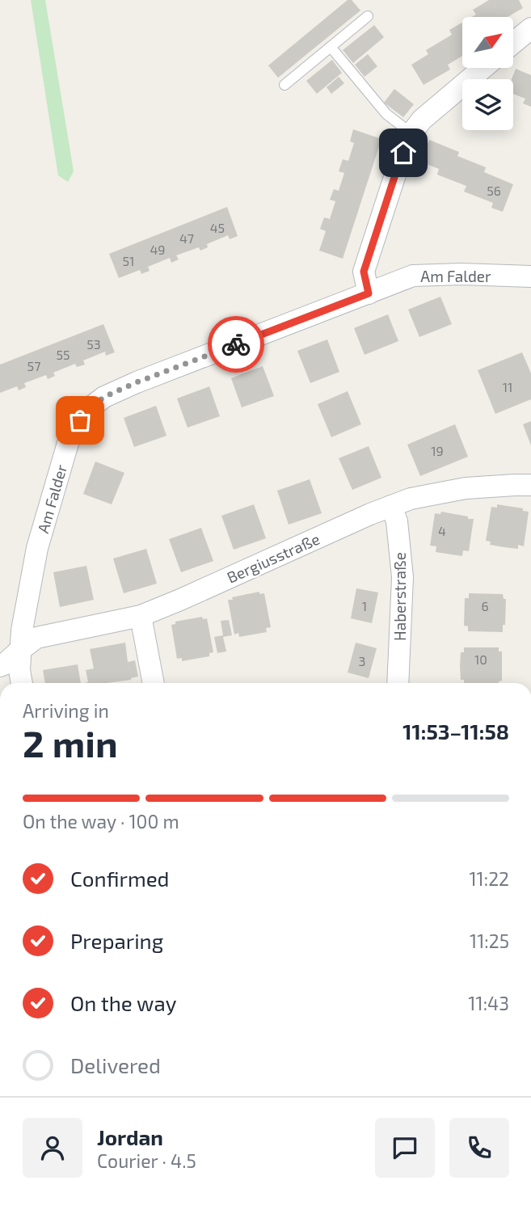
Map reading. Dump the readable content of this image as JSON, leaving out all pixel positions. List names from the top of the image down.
{
  "streets": {
    "street": ["Am Falder", "Bergiusstraße", "Haberstraße"]
  },
  "crossings": [
    ["Am Falder", "Bergiusstraße"],
    ["Bergiusstraße", "Haberstraße"]
  ],
  "house_numbers": [
    "56",
    "45",
    "47",
    "49",
    "51",
    "53",
    "55",
    "57",
    "11",
    "19",
    "4",
    "1",
    "6",
    "10",
    "3"
  ],
  "north": "top right",
  "page": {
    "heading": ["2 min", "Arriving in", "11:53–11:58"],
    "panel": ["Jordan", "Courier · 4.5"],
    "bar": "On the way · 100 m",
    "list": [
      ["Confirmed", "11:22"],
      ["Preparing", "11:25"],
      ["On the way", "11:43"],
      "Delivered"
    ]
  }
}
